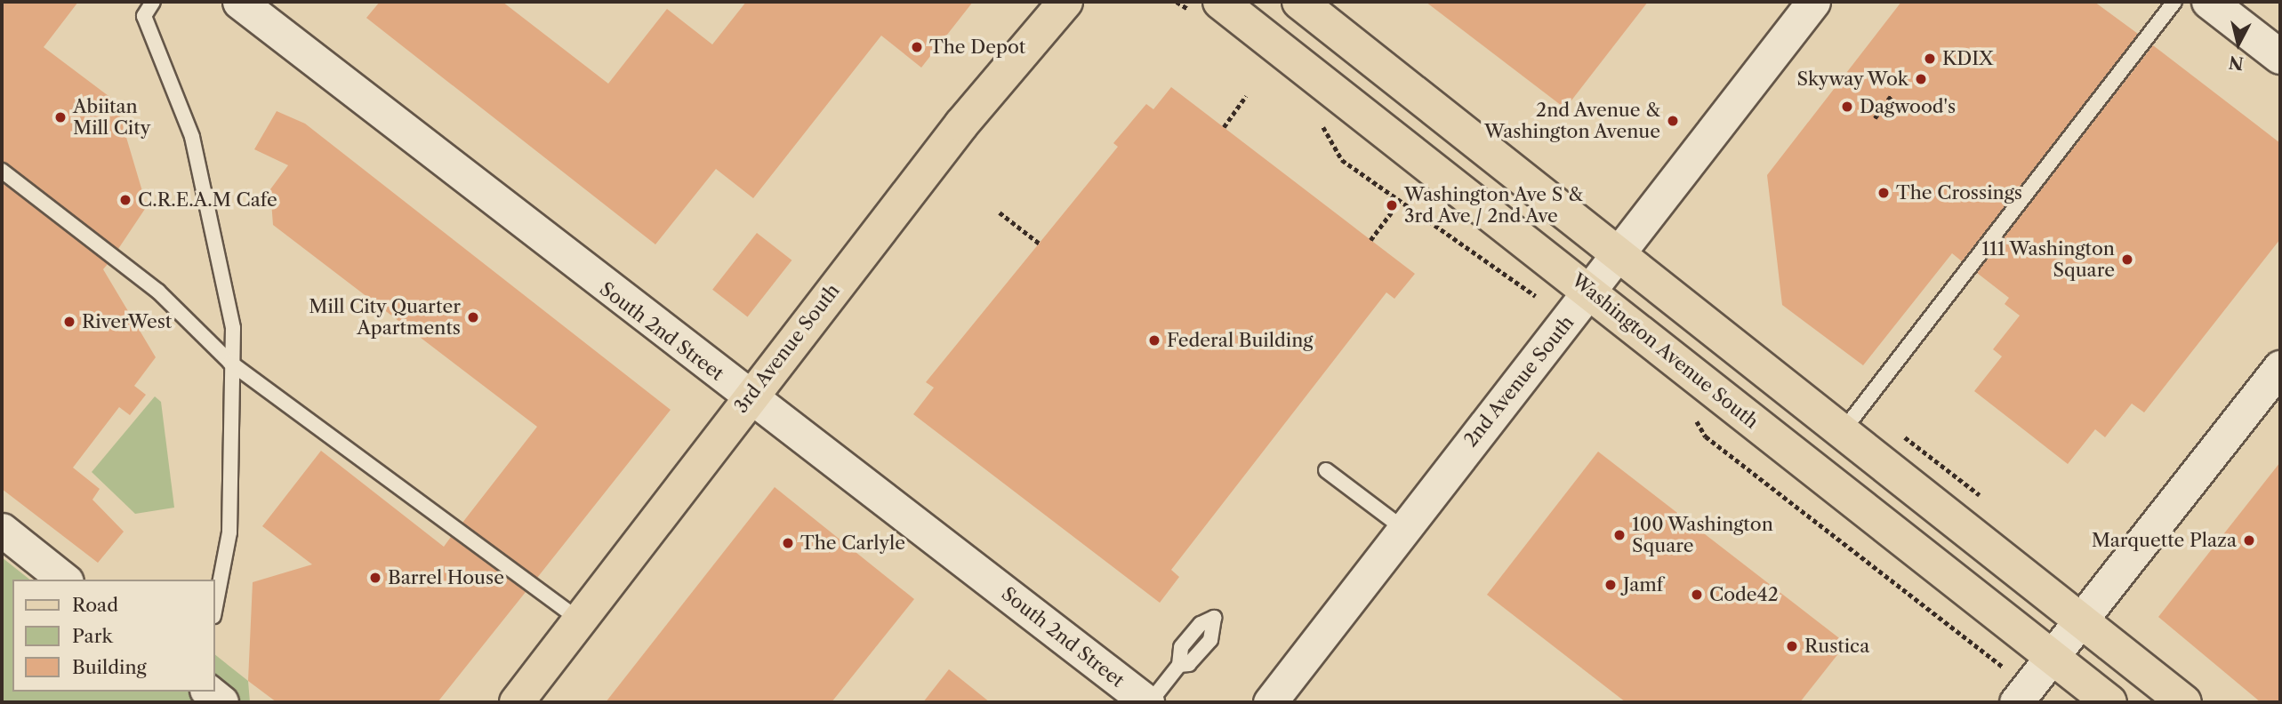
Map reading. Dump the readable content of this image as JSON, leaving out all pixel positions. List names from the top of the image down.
{
  "streets": {
    "main road": ["3rd Avenue South", "Washington Avenue South"],
    "street": ["South 2nd Street", "2nd Avenue South"]
  },
  "crossings": [
    ["South 2nd Street", "3rd Avenue South"],
    ["Washington Avenue South", "2nd Avenue South"]
  ],
  "places": [
    "The Depot",
    "KDIX",
    "Skyway Wok",
    "Dagwood's",
    "Abiitan Mill City",
    "2nd Avenue & Washington Avenue",
    "The Crossings",
    "C.R.E.A.M Cafe",
    "Washington Ave S & 3rd Ave / 2nd Ave",
    "111 Washington Square",
    "Mill City Quarter Apartments",
    "RiverWest",
    "Federal Building",
    "100 Washington Square",
    "Marquette Plaza",
    "The Carlyle",
    "Barrel House",
    "Jamf",
    "Code42",
    "Rustica"
  ],
  "legend": ["Road", "Park", "Building"],
  "north": "bottom"
}
